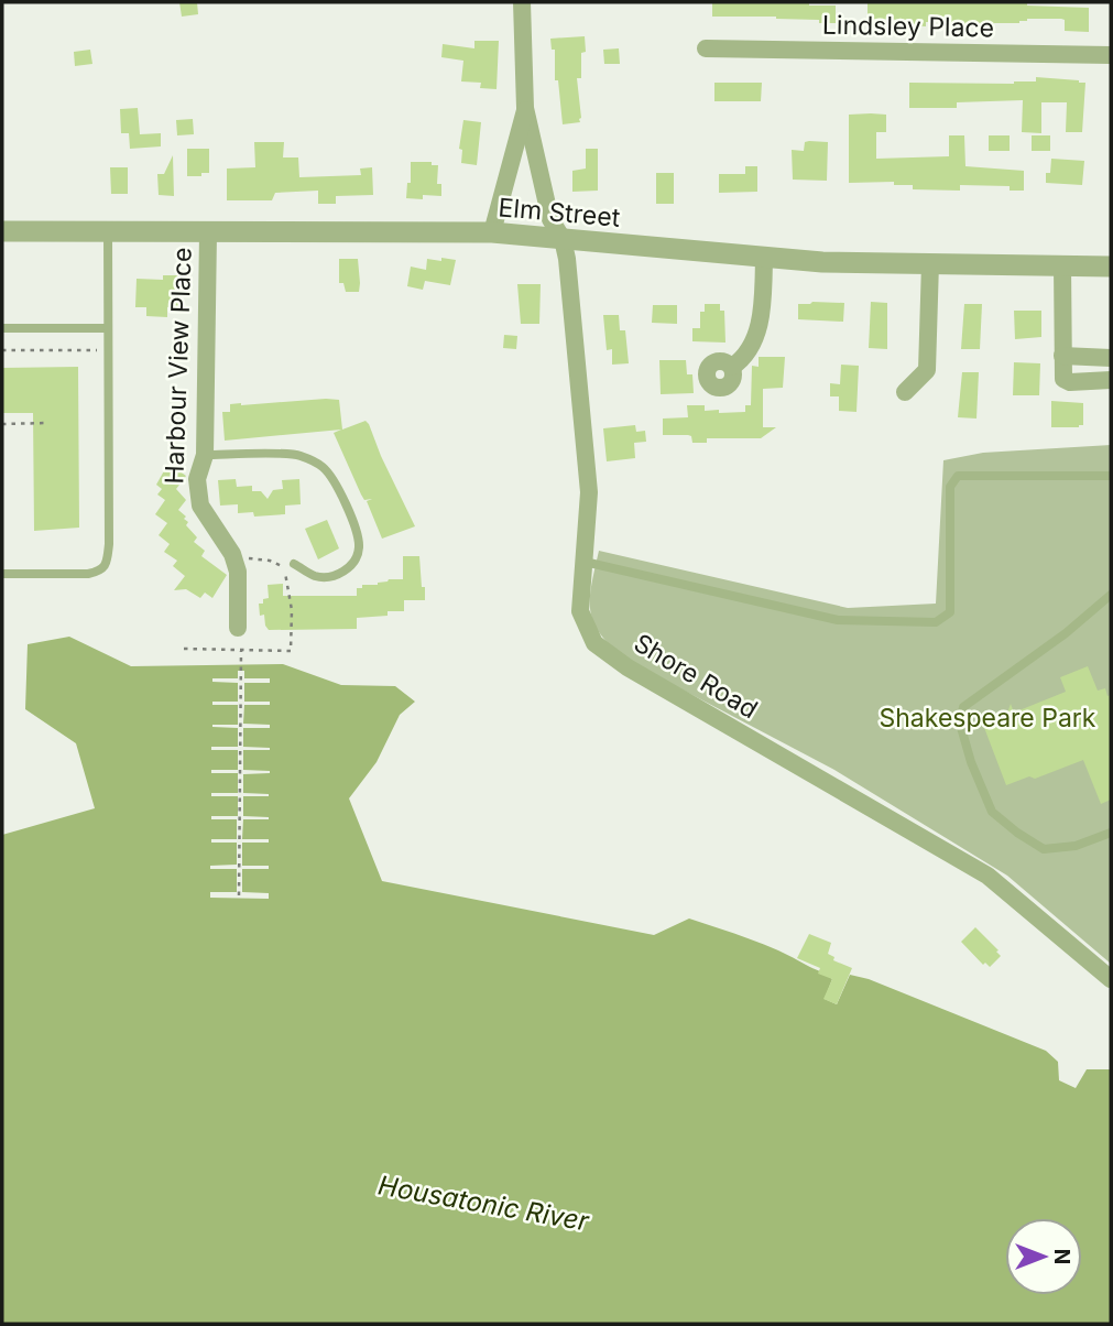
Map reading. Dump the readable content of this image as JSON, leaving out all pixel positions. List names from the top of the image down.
{
  "streets": {
    "street": [
      "Lindsley Place",
      "Elm Street",
      "Harbour View Place",
      "Shore Road"
    ]
  },
  "crossings": [
    ["Elm Street", "Harbour View Place"],
    ["Elm Street", "Shore Road"]
  ],
  "water": ["Housatonic River"],
  "parks": ["Shakespeare Park"],
  "north": "right"
}
